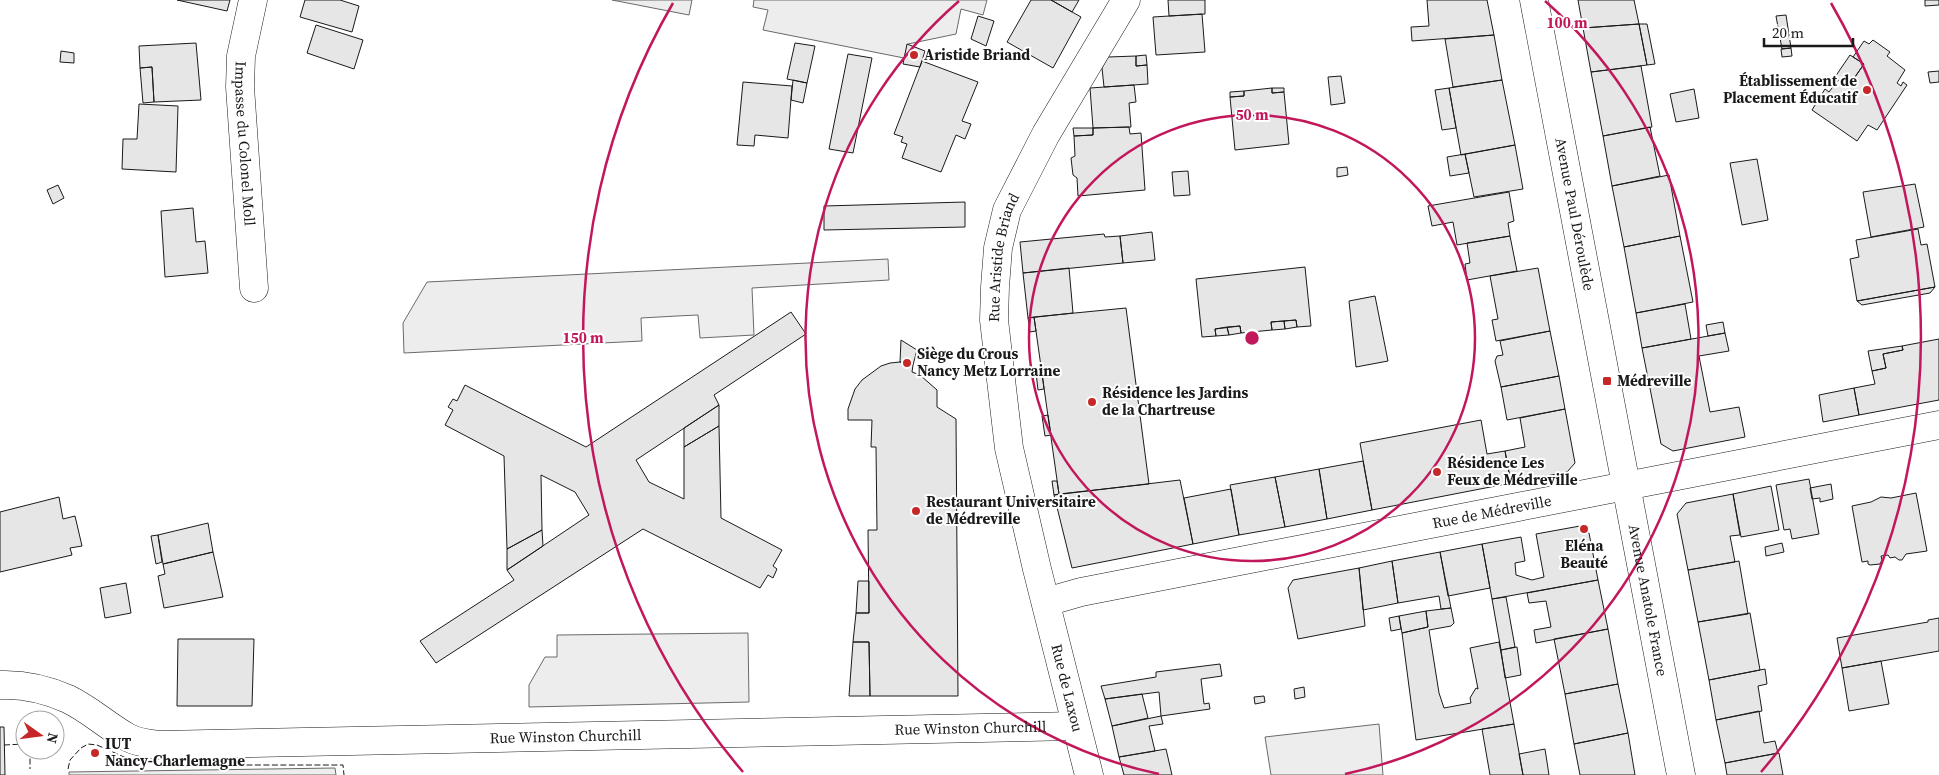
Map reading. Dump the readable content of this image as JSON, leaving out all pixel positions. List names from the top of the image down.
{
  "streets": {
    "street": [
      "Impasse du Colonel Moll",
      "Avenue Paul Déroulède",
      "Rue Aristide Briand",
      "Rue de Médreville",
      "Avenue Anatole France",
      "Rue de Laxou",
      "Rue Winston Churchill"
    ]
  },
  "crossings": [
    ["Avenue Paul Déroulède", "Avenue Anatole France"],
    ["Rue Aristide Briand", "Rue de Médreville"],
    ["Rue Aristide Briand", "Rue de Laxou"],
    ["Rue de Médreville", "Avenue Anatole France"],
    ["Rue de Médreville", "Rue de Laxou"],
    ["Rue de Laxou", "Rue Winston Churchill"]
  ],
  "places": {
    "other": [
      "Aristide Briand",
      "Établissement de Placement Éducatif",
      "Siège du Crous Nancy Metz Lorraine",
      "Résidence les Jardins de la Chartreuse",
      "Résidence Les Feux de Médreville",
      "Restaurant Universitaire de Médreville",
      "Eléna Beauté",
      "IUT Nancy-Charlemagne"
    ],
    "transit": ["Médreville"]
  },
  "scale_bar": "20 m",
  "north": "right",
  "rings": ["100 m", "50 m", "150 m"]
}
